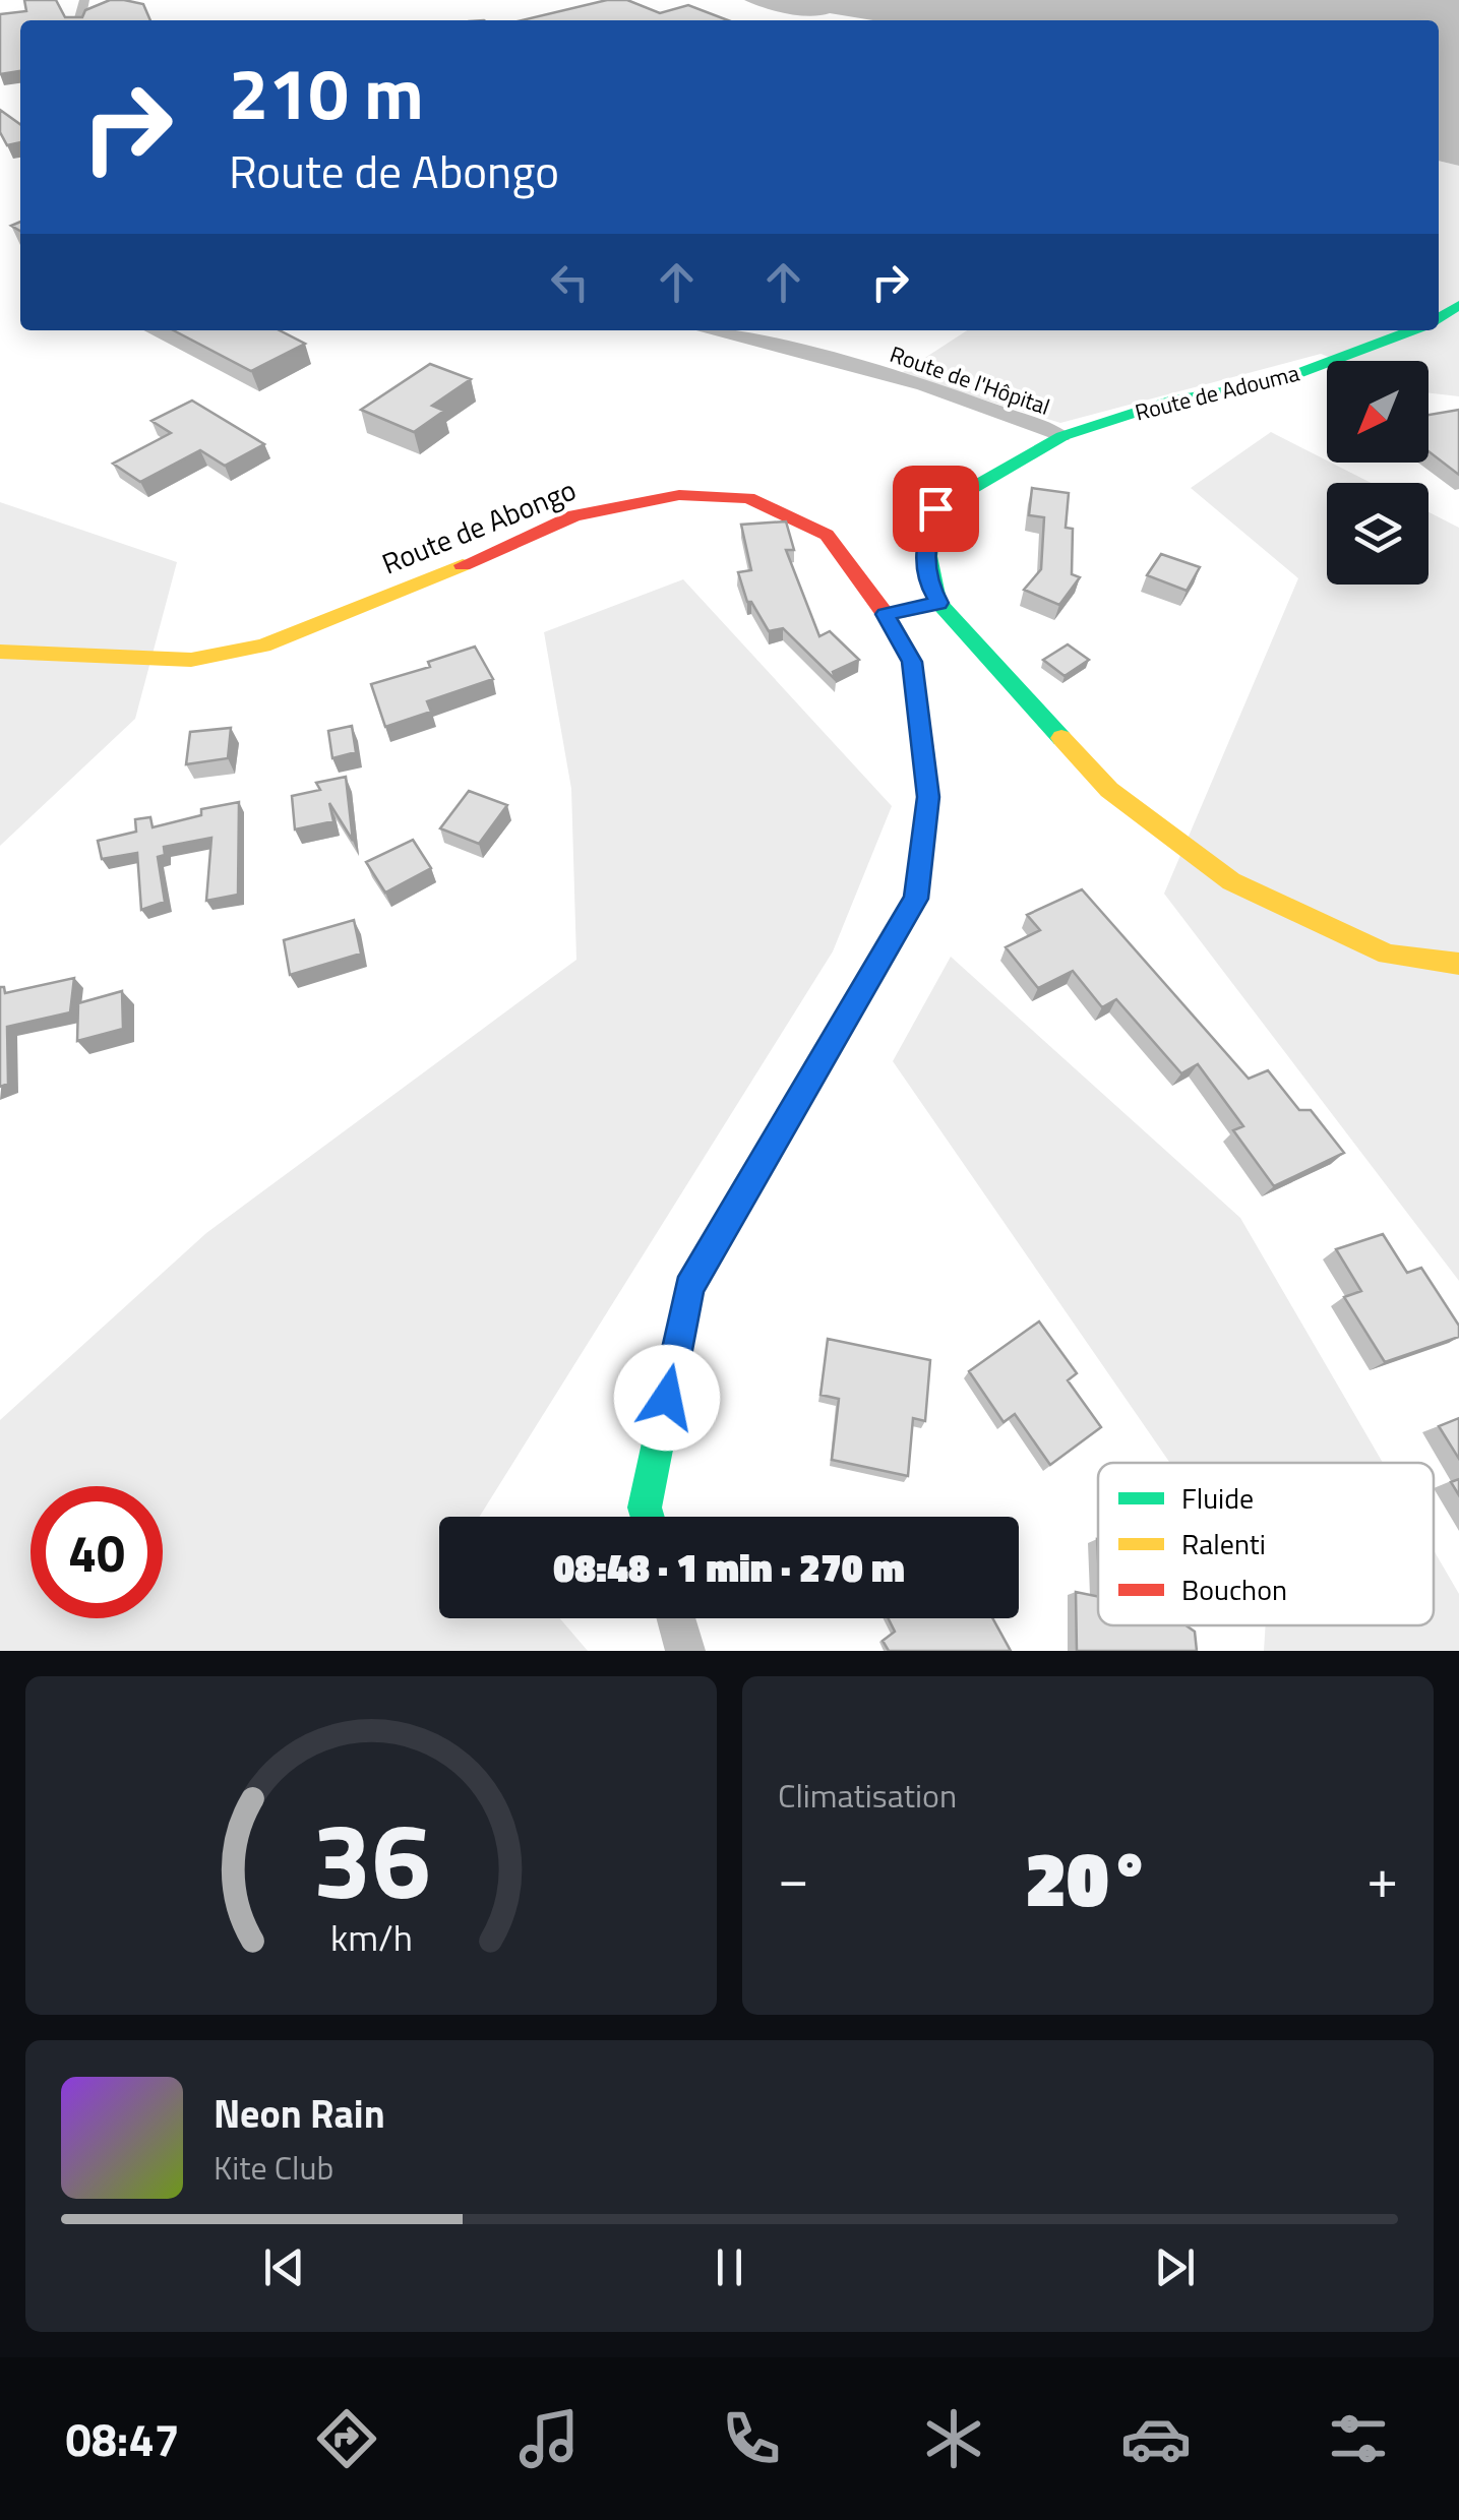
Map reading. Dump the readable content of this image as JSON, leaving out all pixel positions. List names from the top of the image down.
{
  "streets": {
    "street": ["Route de l'Hôpital", "Route de Adouma", "Route de Abongo"]
  },
  "crossings": [
    ["Route de l'Hôpital", "Route de Adouma"]
  ],
  "legend": ["Fluide", "Ralenti", "Bouchon"],
  "north": "bottom left",
  "page": {
    "turn": ["210 m", "Route de Abongo"],
    "limit": "40",
    "trip": "08:48 · 1 min · 270 m",
    "tile": "Climatisation",
    "heat": ["−", "20°", "+"],
    "song": ["Neon Rain", "Kite Club"],
    "tabs": "08:47",
    "gauge": ["36", "km/h"]
  }
}
